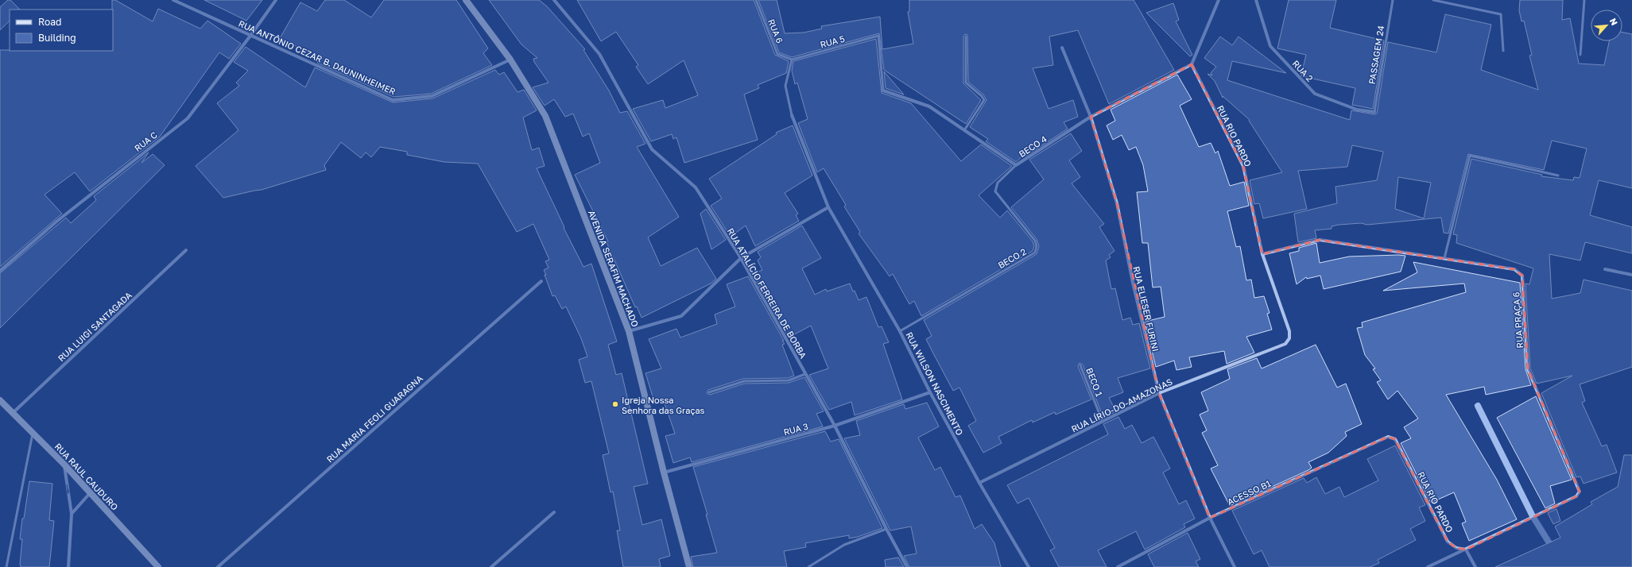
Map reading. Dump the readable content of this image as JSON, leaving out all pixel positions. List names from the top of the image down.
{
  "streets": {
    "street": [
      "RUA ANTÔNIO CEZAR B. DAUNINHEIMER",
      "RUA 2",
      "RUA RIO PARDO",
      "RUA C",
      "BECO 4",
      "AVENIDA SERAFIM MACHADO",
      "RUA ATALÍCIO FERREIRA DE BORBA",
      "RUA ELIESER FURINI",
      "RUA PRAÇA 6",
      "RUA LUIGI SANTAGADA",
      "RUA WILSON NASCIMENTO",
      "RUA LÍRIO-DO-AMAZONAS",
      "RUA MARIA FEOLI GUARAGNA",
      "RUA 3",
      "RUA RAUL CAUDURO",
      "ACESSO B1"
    ],
    "lane": [
      "RUA 6",
      "RUA 5",
      "PASSAGEM 24",
      "BECO 2",
      "BECO 1"
    ]
  },
  "crossings": [
    ["RUA 6", "RUA 5"],
    ["RUA 5", "BECO 4"],
    ["PASSAGEM 24", "RUA 2"],
    ["RUA ANTÔNIO CEZAR B. DAUNINHEIMER", "RUA C"],
    ["RUA ANTÔNIO CEZAR B. DAUNINHEIMER", "AVENIDA SERAFIM MACHADO"],
    ["RUA RIO PARDO", "BECO 4"],
    ["RUA RIO PARDO", "RUA PRAÇA 6"],
    ["RUA RIO PARDO", "RUA LÍRIO-DO-AMAZONAS"],
    ["RUA RIO PARDO", "ACESSO B1"],
    ["BECO 4", "BECO 2"],
    ["BECO 4", "RUA ELIESER FURINI"],
    ["BECO 2", "RUA WILSON NASCIMENTO"],
    ["AVENIDA SERAFIM MACHADO", "RUA 3"],
    ["RUA ATALÍCIO FERREIRA DE BORBA", "RUA 3"],
    ["RUA ELIESER FURINI", "RUA LÍRIO-DO-AMAZONAS"],
    ["RUA ELIESER FURINI", "ACESSO B1"],
    ["RUA LUIGI SANTAGADA", "RUA RAUL CAUDURO"],
    ["BECO 1", "RUA LÍRIO-DO-AMAZONAS"],
    ["RUA WILSON NASCIMENTO", "RUA LÍRIO-DO-AMAZONAS"],
    ["RUA WILSON NASCIMENTO", "RUA 3"]
  ],
  "places": ["Igreja Nossa Senhora das Graças"],
  "legend": ["Road", "Building"],
  "north": "top right"
}
